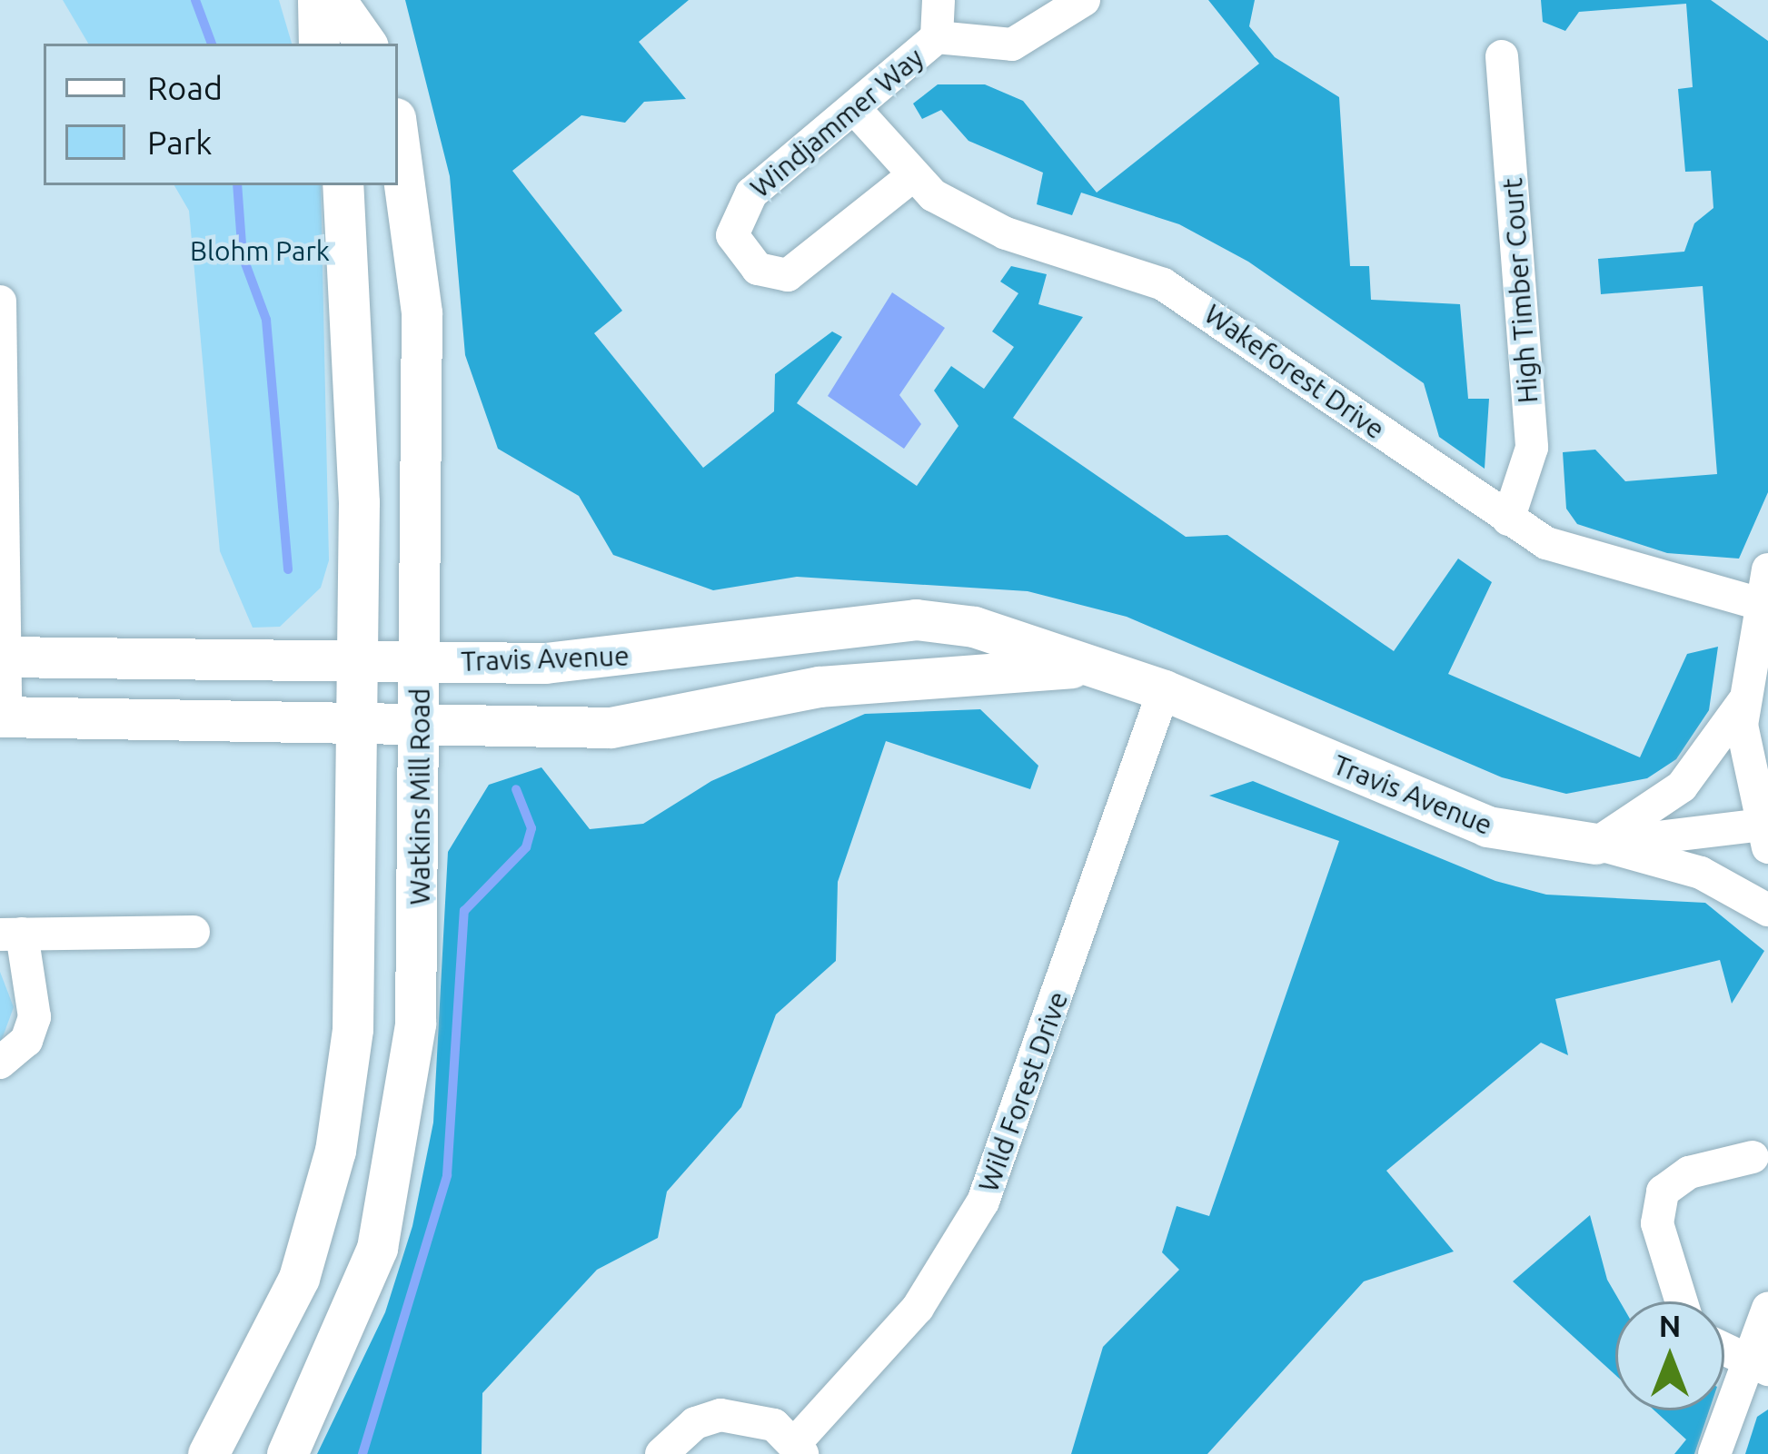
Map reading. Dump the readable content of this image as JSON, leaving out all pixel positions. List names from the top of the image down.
{
  "streets": {
    "street": [
      "Windjammer Way",
      "High Timber Court",
      "Wakeforest Drive",
      "Travis Avenue",
      "Watkins Mill Road",
      "Wild Forest Drive"
    ]
  },
  "crossings": [
    ["Windjammer Way", "Wakeforest Drive"],
    ["High Timber Court", "Wakeforest Drive"],
    ["Travis Avenue", "Watkins Mill Road"],
    ["Travis Avenue", "Wild Forest Drive"]
  ],
  "parks": ["Blohm Park"],
  "legend": ["Road", "Park"],
  "north": "top"
}
